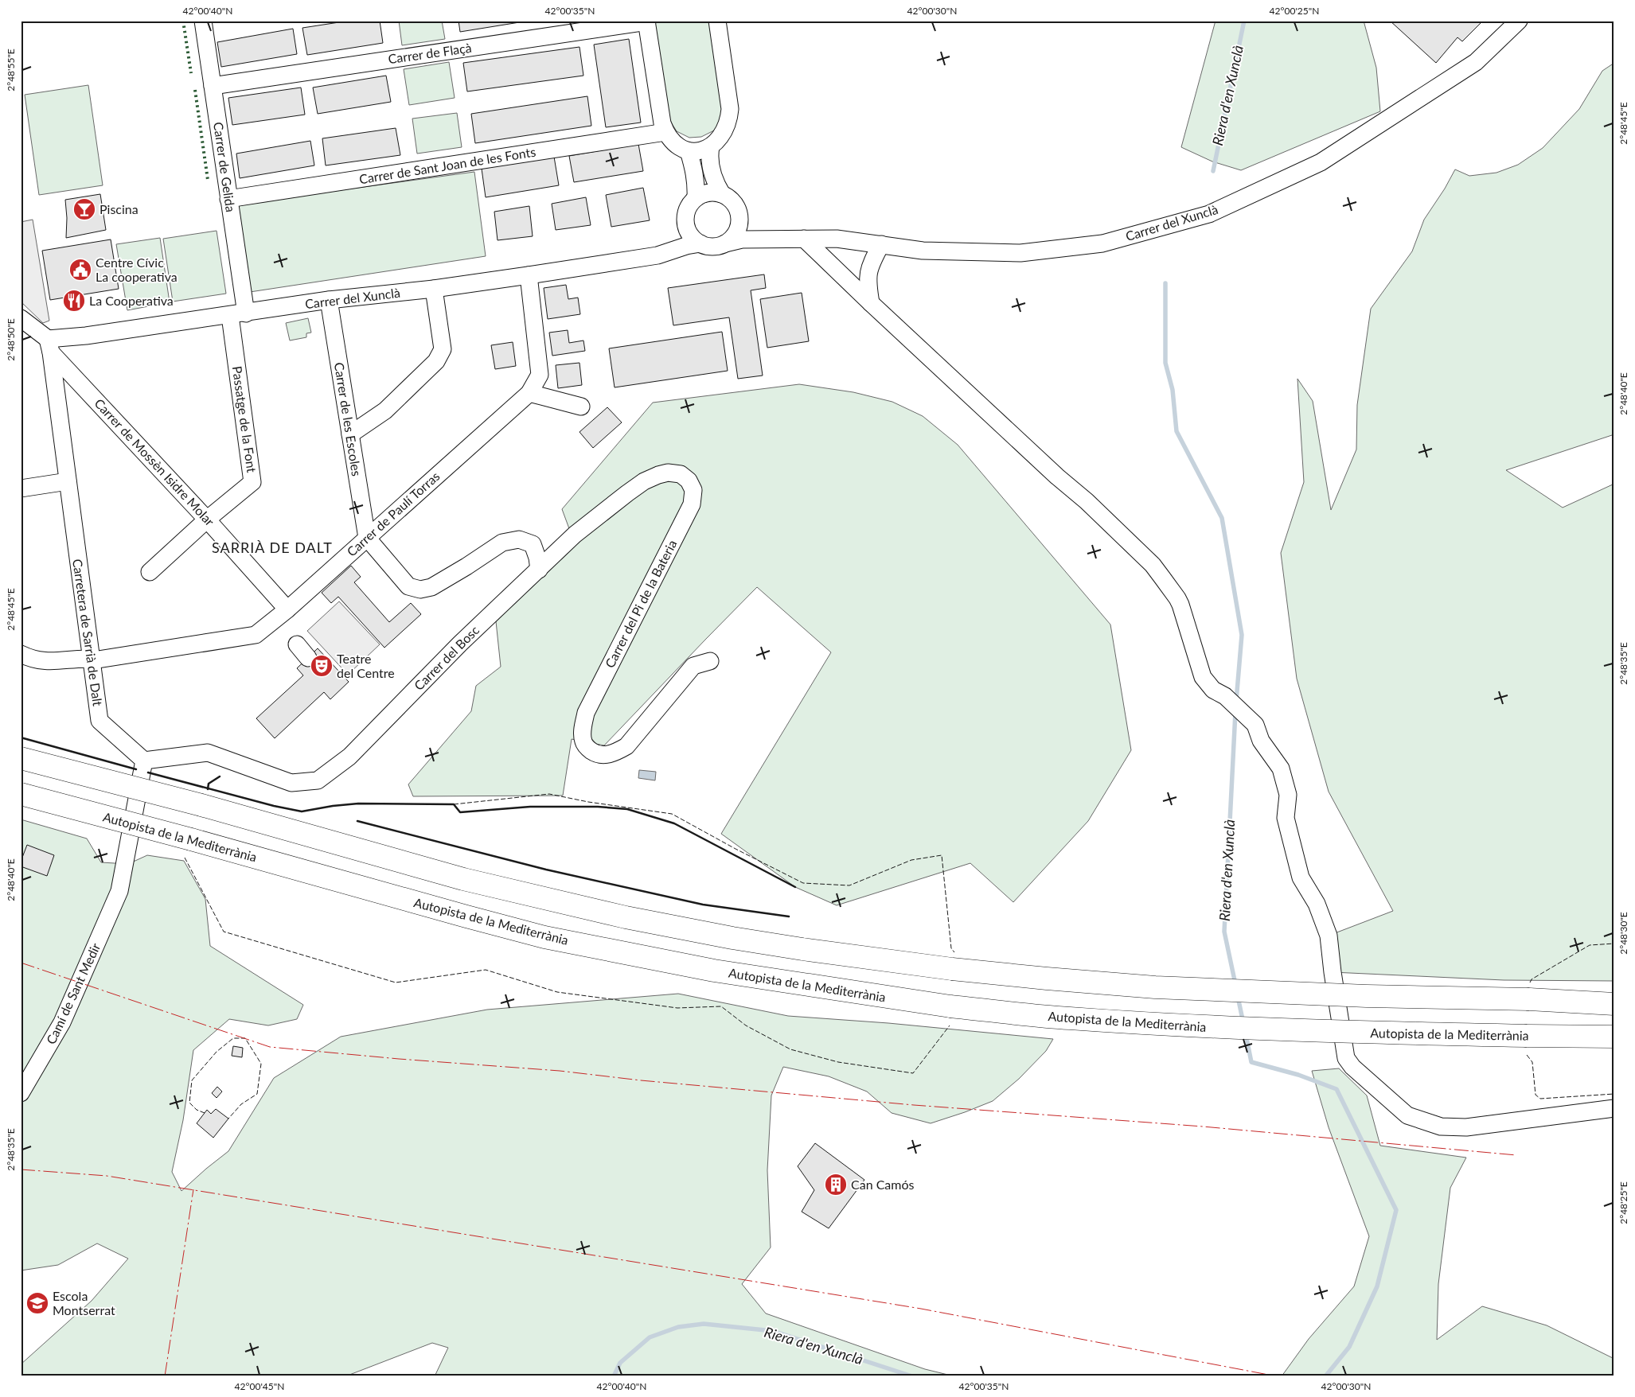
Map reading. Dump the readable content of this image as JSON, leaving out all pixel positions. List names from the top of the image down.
{
  "streets": {
    "highway": ["Autopista de la Mediterrània"],
    "street": [
      "Carrer de Flaçà",
      "Carrer de Sant Joan de les Fonts",
      "Carrer de Gelida",
      "Carrer del Xunclà",
      "Passatge de la Font",
      "Carrer de les Escoles",
      "Carrer de Mossèn Isidre Molar",
      "Carrer de Paulí Torras",
      "Carrer del Pi de la Bateria",
      "Carretera de Sarrià de Dalt",
      "Carrer del Bosc",
      "Camí de Sant Medir"
    ]
  },
  "crossings": [
    ["Carrer de Flaçà", "Carrer de Gelida"],
    ["Carrer de Sant Joan de les Fonts", "Carrer de Gelida"],
    ["Carrer de Gelida", "Carrer del Xunclà"],
    ["Carrer de Gelida", "Passatge de la Font"],
    ["Carrer del Xunclà", "Passatge de la Font"],
    ["Carrer del Xunclà", "Carrer de les Escoles"],
    ["Carrer del Xunclà", "Carrer de Mossèn Isidre Molar"],
    ["Carrer del Xunclà", "Carrer de Paulí Torras"],
    ["Carrer del Xunclà", "Carretera de Sarrià de Dalt"],
    ["Passatge de la Font", "Carrer de Mossèn Isidre Molar"],
    ["Carrer de les Escoles", "Carrer de Paulí Torras"],
    ["Carrer de Mossèn Isidre Molar", "Carrer de Paulí Torras"],
    ["Carrer de Mossèn Isidre Molar", "Carretera de Sarrià de Dalt"],
    ["Carrer de Paulí Torras", "Carretera de Sarrià de Dalt"],
    ["Carrer del Pi de la Bateria", "Carrer del Bosc"],
    ["Carretera de Sarrià de Dalt", "Carrer del Bosc"],
    ["Carretera de Sarrià de Dalt", "Camí de Sant Medir"],
    ["Carrer del Bosc", "Camí de Sant Medir"]
  ],
  "districts": ["SARRIÀ DE DALT"],
  "water": ["Riera d'en Xunclà"],
  "places": {
    "bar": ["Piscina"],
    "public building": ["Centre Cívic La cooperativa"],
    "restaurant": ["La Cooperativa"],
    "theatre": ["Teatre del Centre"],
    "building": ["Can Camós"],
    "school or university": ["Escola Montserrat"]
  },
  "coordinates": [
    "42°00'40\"N",
    "42°00'35\"N",
    "42°00'30\"N",
    "42°00'25\"N",
    "2°48'55\"E",
    "2°48'45\"E",
    "2°48'50\"E",
    "2°48'40\"E",
    "2°48'35\"E",
    "2°48'30\"E",
    "2°48'25\"E",
    "42°00'45\"N"
  ]
}
